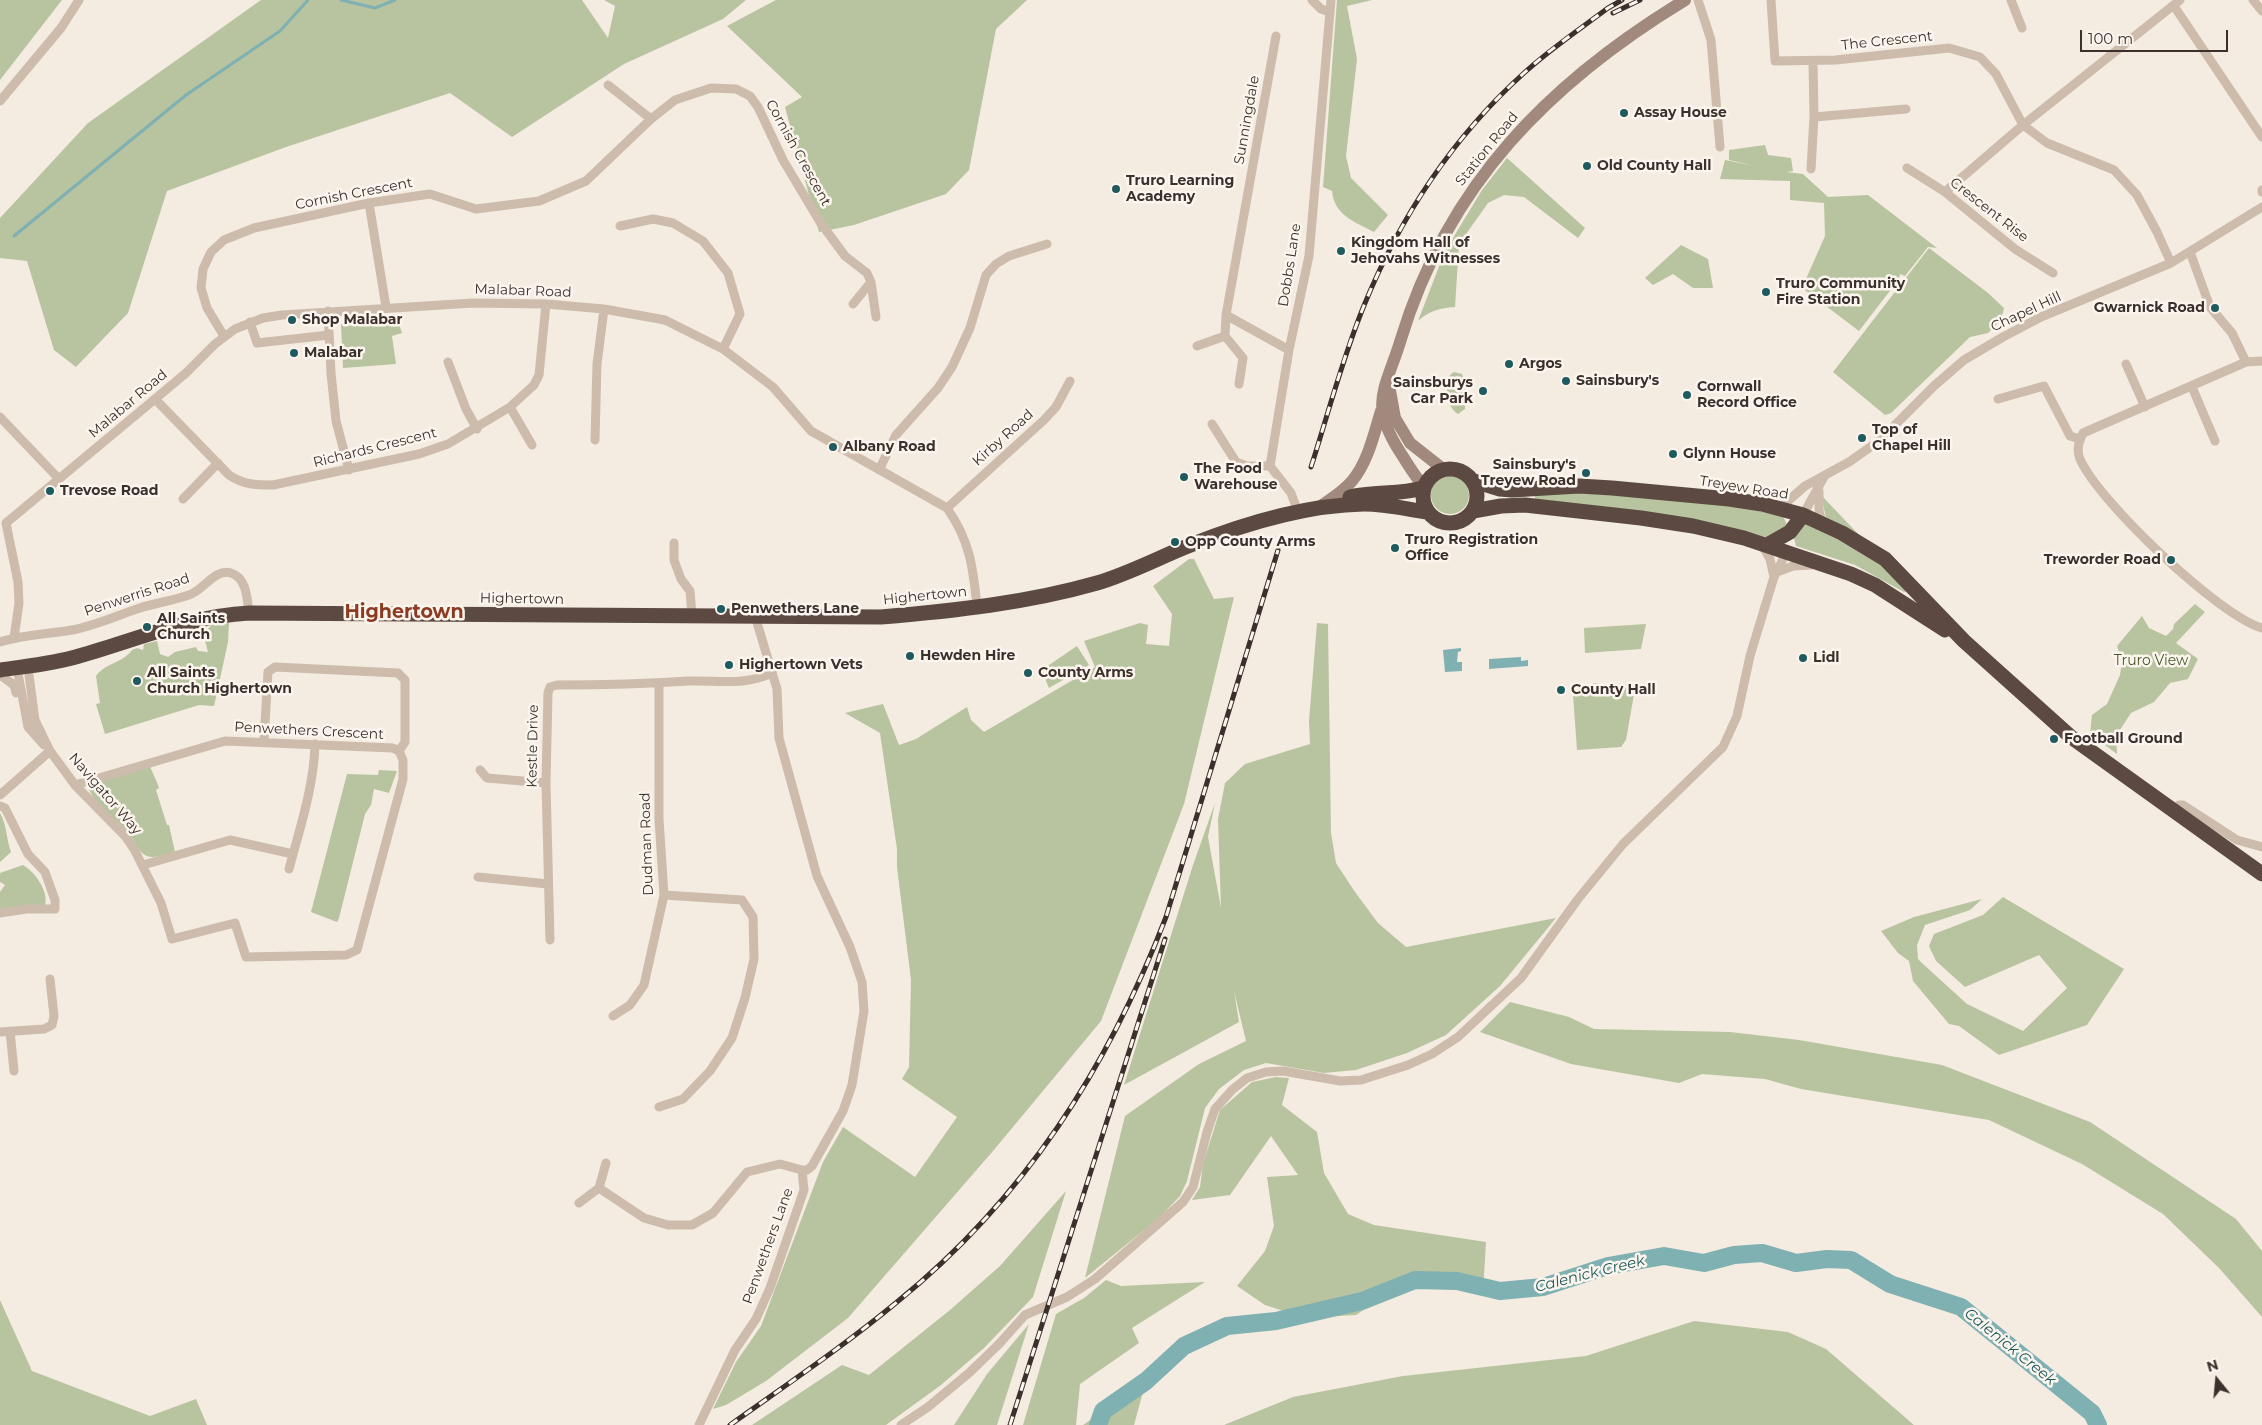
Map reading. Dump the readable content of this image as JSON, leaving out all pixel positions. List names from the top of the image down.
{
  "streets": {
    "highway": ["Treyew Road", "Highertown"],
    "street": [
      "The Crescent",
      "Sunningdale",
      "Station Road",
      "Cornish Crescent",
      "Crescent Rise",
      "Dobbs Lane",
      "Malabar Road",
      "Chapel Hill",
      "Kirby Road",
      "Richards Crescent",
      "Penwerris Road",
      "Penwethers Crescent",
      "Kestle Drive",
      "Navigator Way",
      "Dudman Road",
      "Penwethers Lane"
    ]
  },
  "crossings": [
    ["Station Road", "Treyew Road"],
    ["Station Road", "Highertown"],
    ["Cornish Crescent", "Malabar Road"],
    ["Malabar Road", "Kirby Road"],
    ["Malabar Road", "Richards Crescent"],
    ["Malabar Road", "Highertown"],
    ["Chapel Hill", "Treyew Road"],
    ["Treyew Road", "Highertown"],
    ["Penwerris Road", "Highertown"],
    ["Highertown", "Navigator Way"],
    ["Penwethers Crescent", "Navigator Way"],
    ["Kestle Drive", "Dudman Road"]
  ],
  "districts": ["Highertown"],
  "water": ["Calenick Creek"],
  "parks": ["Truro View"],
  "places": [
    "Assay House",
    "Old County Hall",
    "Truro Learning Academy",
    "Kingdom Hall of Jehovahs Witnesses",
    "Truro Community Fire Station",
    "Gwarnick Road",
    "Shop Malabar",
    "Malabar",
    "Argos",
    "Sainsbury's",
    "Sainsburys Car Park",
    "Cornwall Record Office",
    "Top of Chapel Hill",
    "Albany Road",
    "Glynn House",
    "Sainsbury's Treyew Road",
    "The Food Warehouse",
    "Trevose Road",
    "Opp County Arms",
    "Truro Registration Office",
    "Treworder Road",
    "Penwethers Lane",
    "All Saints Church",
    "Hewden Hire",
    "Lidl",
    "Highertown Vets",
    "County Arms",
    "All Saints Church Highertown",
    "County Hall",
    "Football Ground"
  ],
  "scale_bar": "100 m",
  "north": "top"
}
